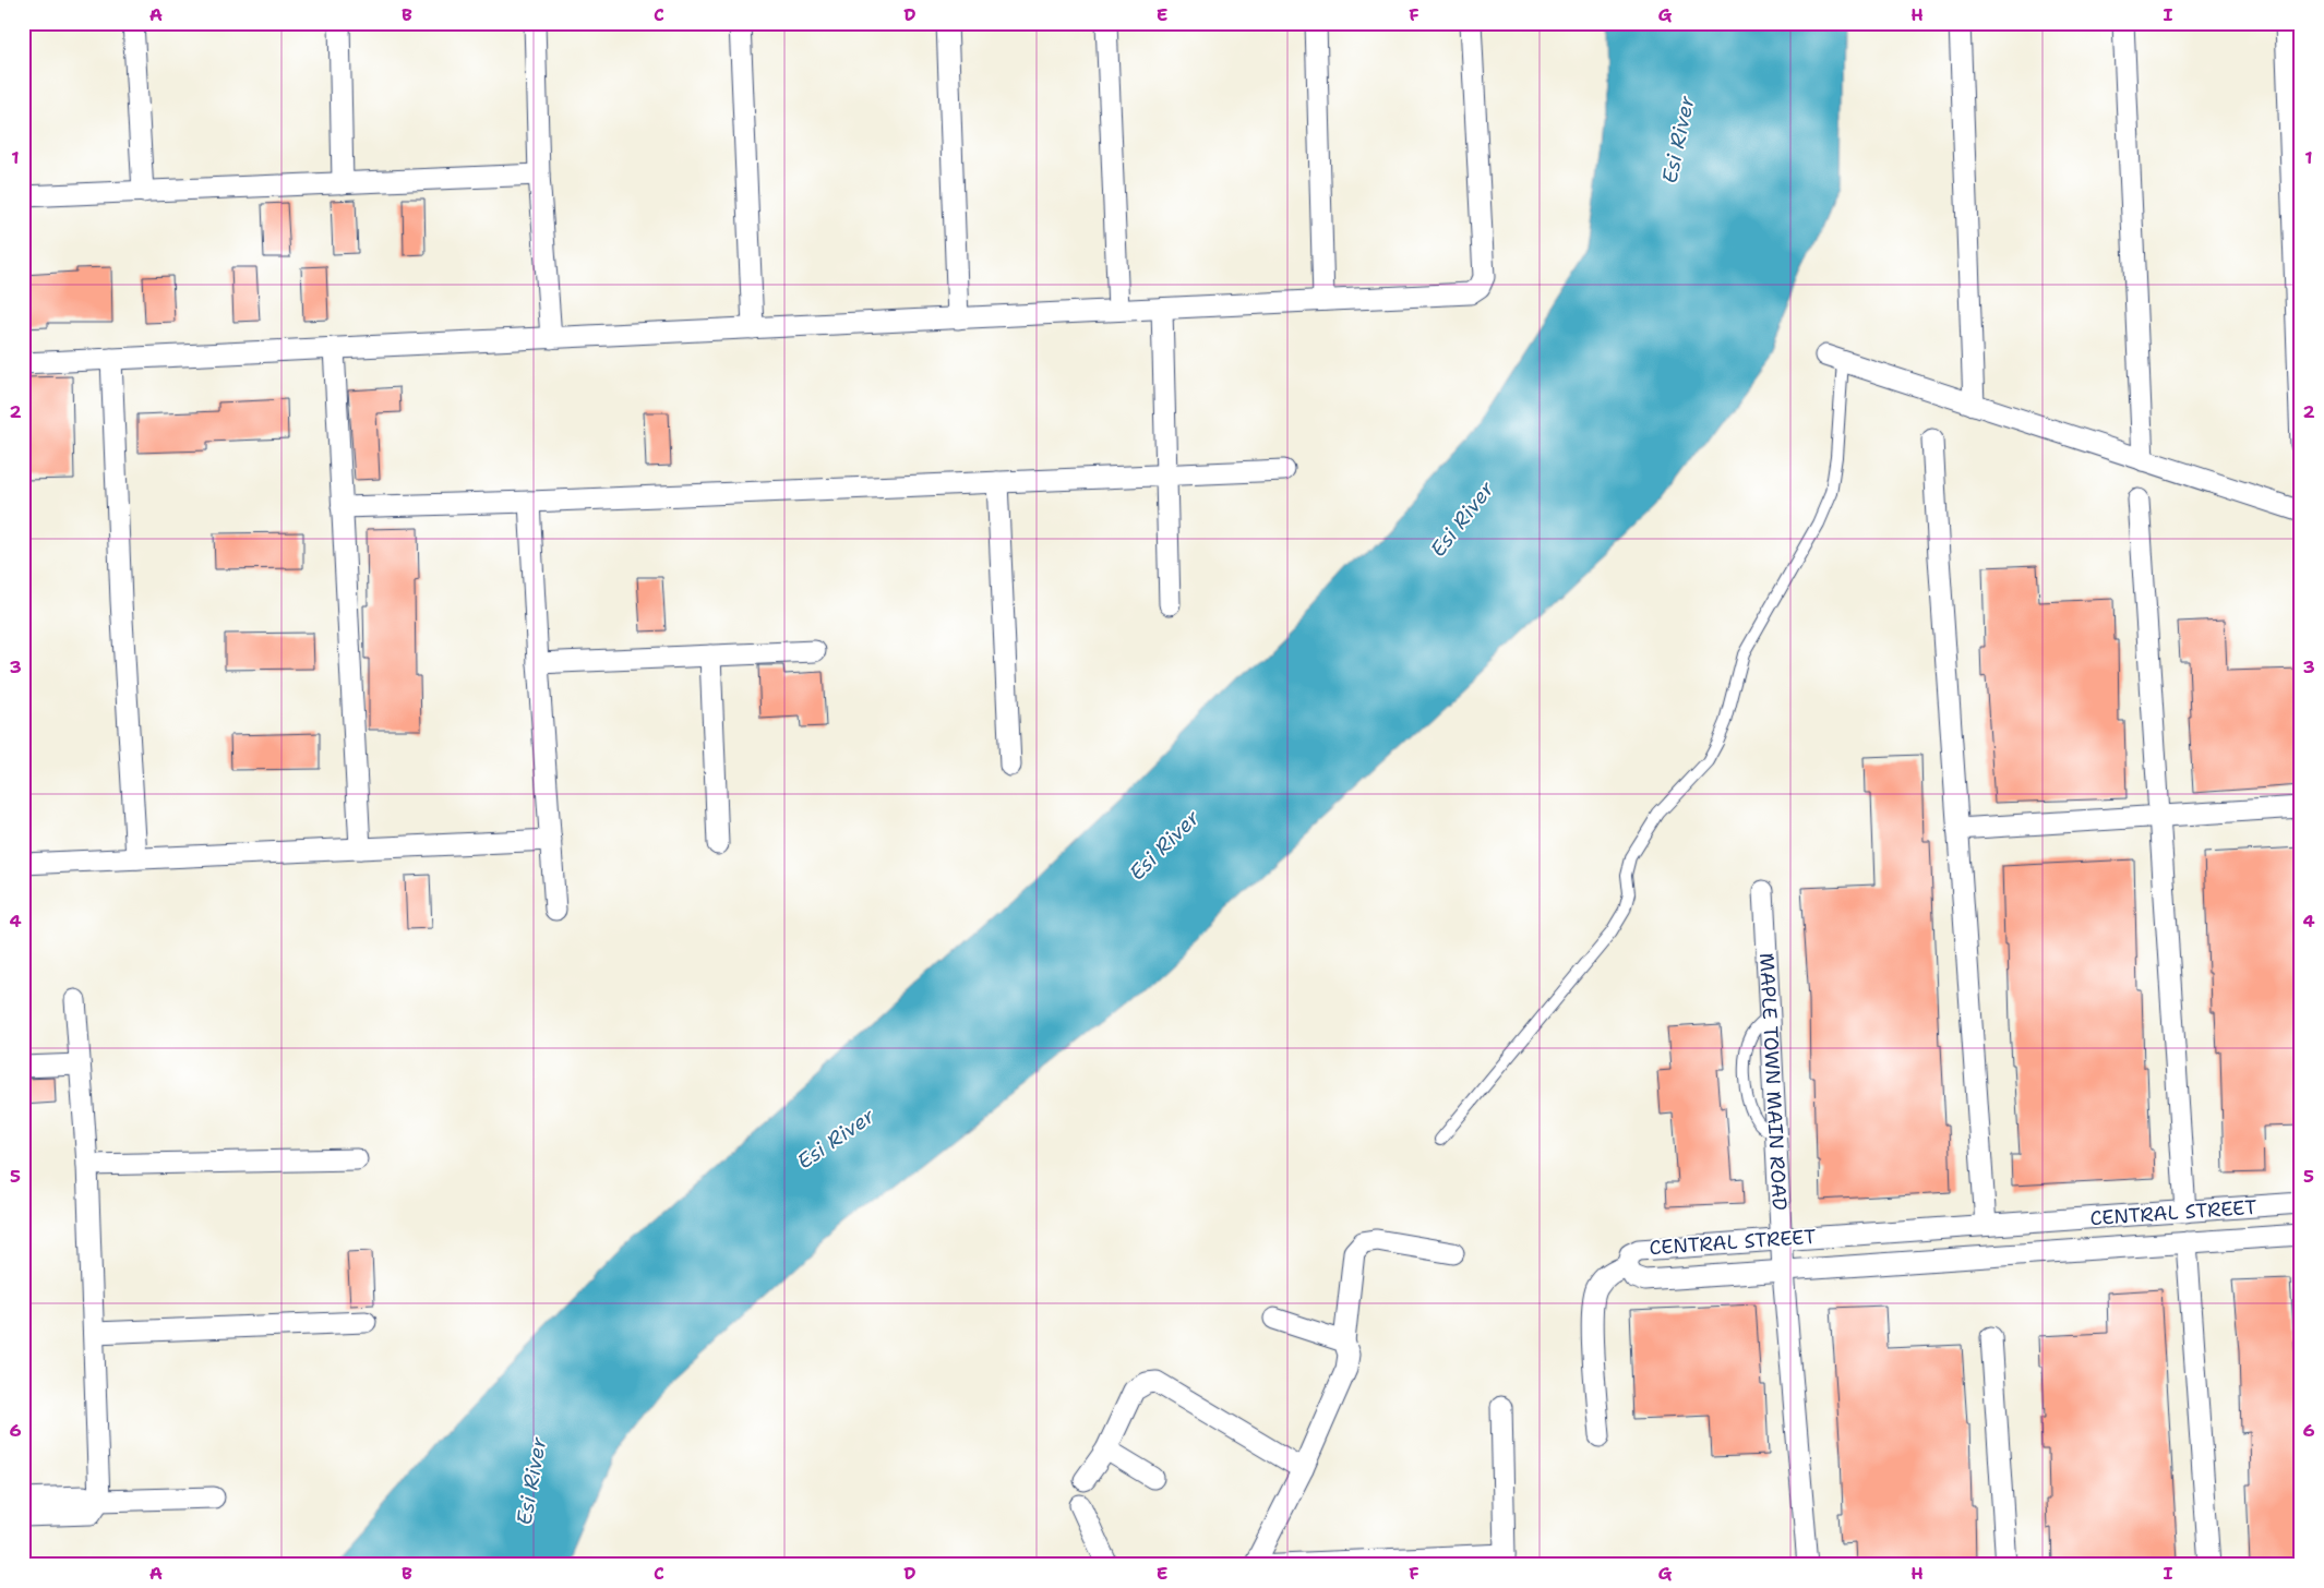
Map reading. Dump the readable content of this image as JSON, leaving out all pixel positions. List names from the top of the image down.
{
  "streets": {
    "street": ["MAPLE TOWN MAIN ROAD", "CENTRAL STREET"]
  },
  "crossings": [
    ["MAPLE TOWN MAIN ROAD", "CENTRAL STREET"]
  ],
  "water": ["Esi River"],
  "grid": {
    "columns": [
      "A",
      "B",
      "C",
      "D",
      "E",
      "F",
      "G",
      "H",
      "I"
    ],
    "rows": [
      "1",
      "2",
      "3",
      "4",
      "5",
      "6"
    ]
  }
}
